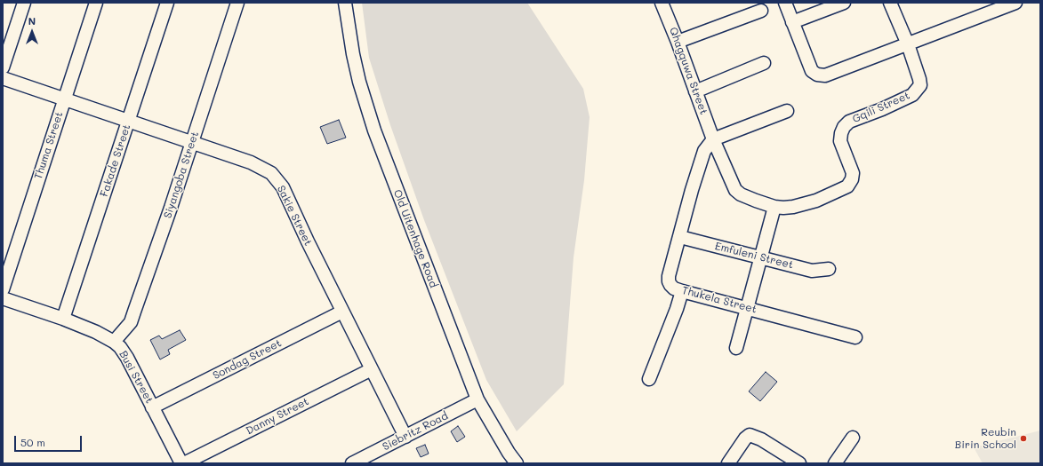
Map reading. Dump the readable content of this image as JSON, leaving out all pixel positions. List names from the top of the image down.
{
  "streets": {
    "street": [
      "Qhagquwa Street",
      "Gqili Street",
      "Thuma Street",
      "Fakade Street",
      "Siyangoba Street",
      "Sakie Street",
      "Old Uitenhage Road",
      "Emfuleni Street",
      "Thukela Street",
      "Sondag Street",
      "Busi Street",
      "Danny Street",
      "Siebritz Road"
    ]
  },
  "crossings": [
    ["Qhagquwa Street", "Gqili Street"],
    ["Qhagquwa Street", "Thukela Street"],
    ["Gqili Street", "Thukela Street"],
    ["Thuma Street", "Sakie Street"],
    ["Fakade Street", "Sakie Street"],
    ["Fakade Street", "Busi Street"],
    ["Siyangoba Street", "Sakie Street"],
    ["Siyangoba Street", "Busi Street"],
    ["Sakie Street", "Sondag Street"],
    ["Sakie Street", "Danny Street"],
    ["Sakie Street", "Siebritz Road"],
    ["Old Uitenhage Road", "Siebritz Road"],
    ["Emfuleni Street", "Thukela Street"],
    ["Sondag Street", "Busi Street"],
    ["Busi Street", "Danny Street"]
  ],
  "places": ["Reubin Birin School"],
  "scale_bar": "50 m",
  "north": "top"
}
